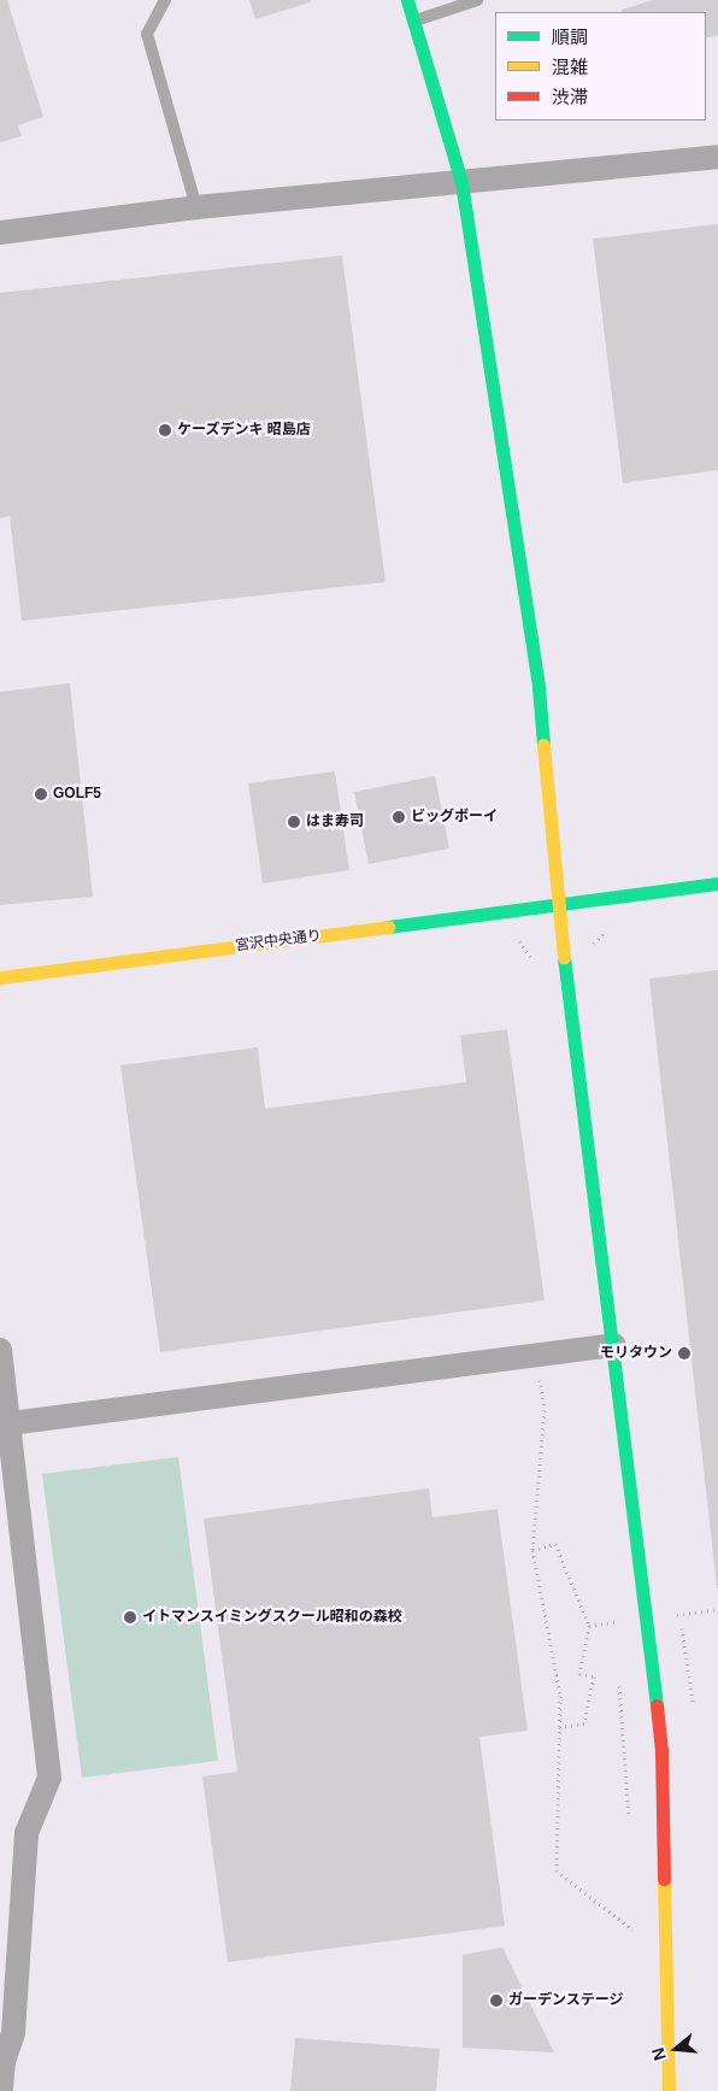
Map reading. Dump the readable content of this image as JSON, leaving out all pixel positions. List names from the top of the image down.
{
  "streets": {
    "street": ["宮沢中央通り"]
  },
  "places": [
    "ケーズデンキ 昭島店",
    "GOLF5",
    "ビッグボーイ",
    "はま寿司",
    "モリタウン",
    "イトマンスイミングスクール昭和の森校",
    "ガーデンステージ"
  ],
  "legend": ["順調", "混雑", "渋滞"],
  "north": "left"
}
